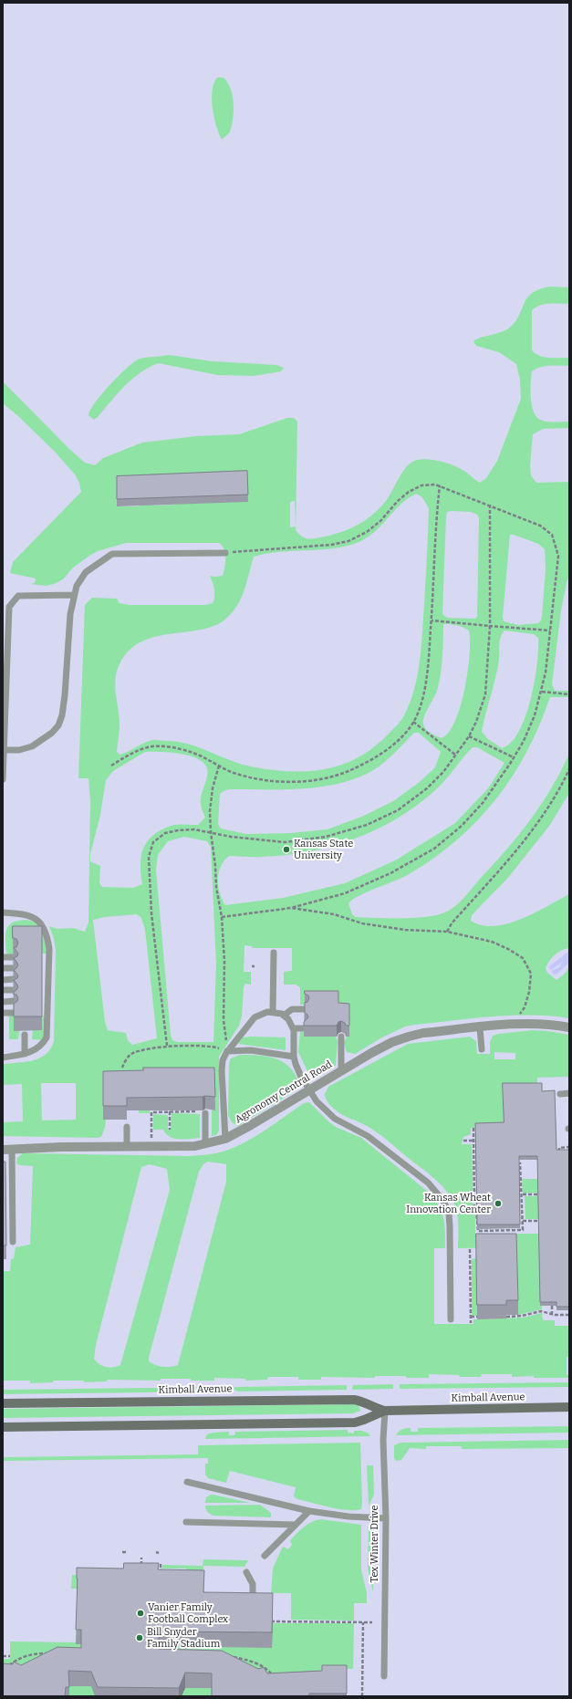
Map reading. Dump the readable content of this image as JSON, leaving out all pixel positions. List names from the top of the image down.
{
  "streets": {
    "main road": ["Kimball Avenue"],
    "street": ["Agronomy Central Road"],
    "lane": ["Tex Winter Drive"]
  },
  "crossings": [
    ["Kimball Avenue", "Tex Winter Drive"]
  ],
  "places": [
    "Kansas State University",
    "Kansas Wheat Innovation Center",
    "Vanier Family Football Complex",
    "Bill Snyder Family Stadium"
  ]
}
